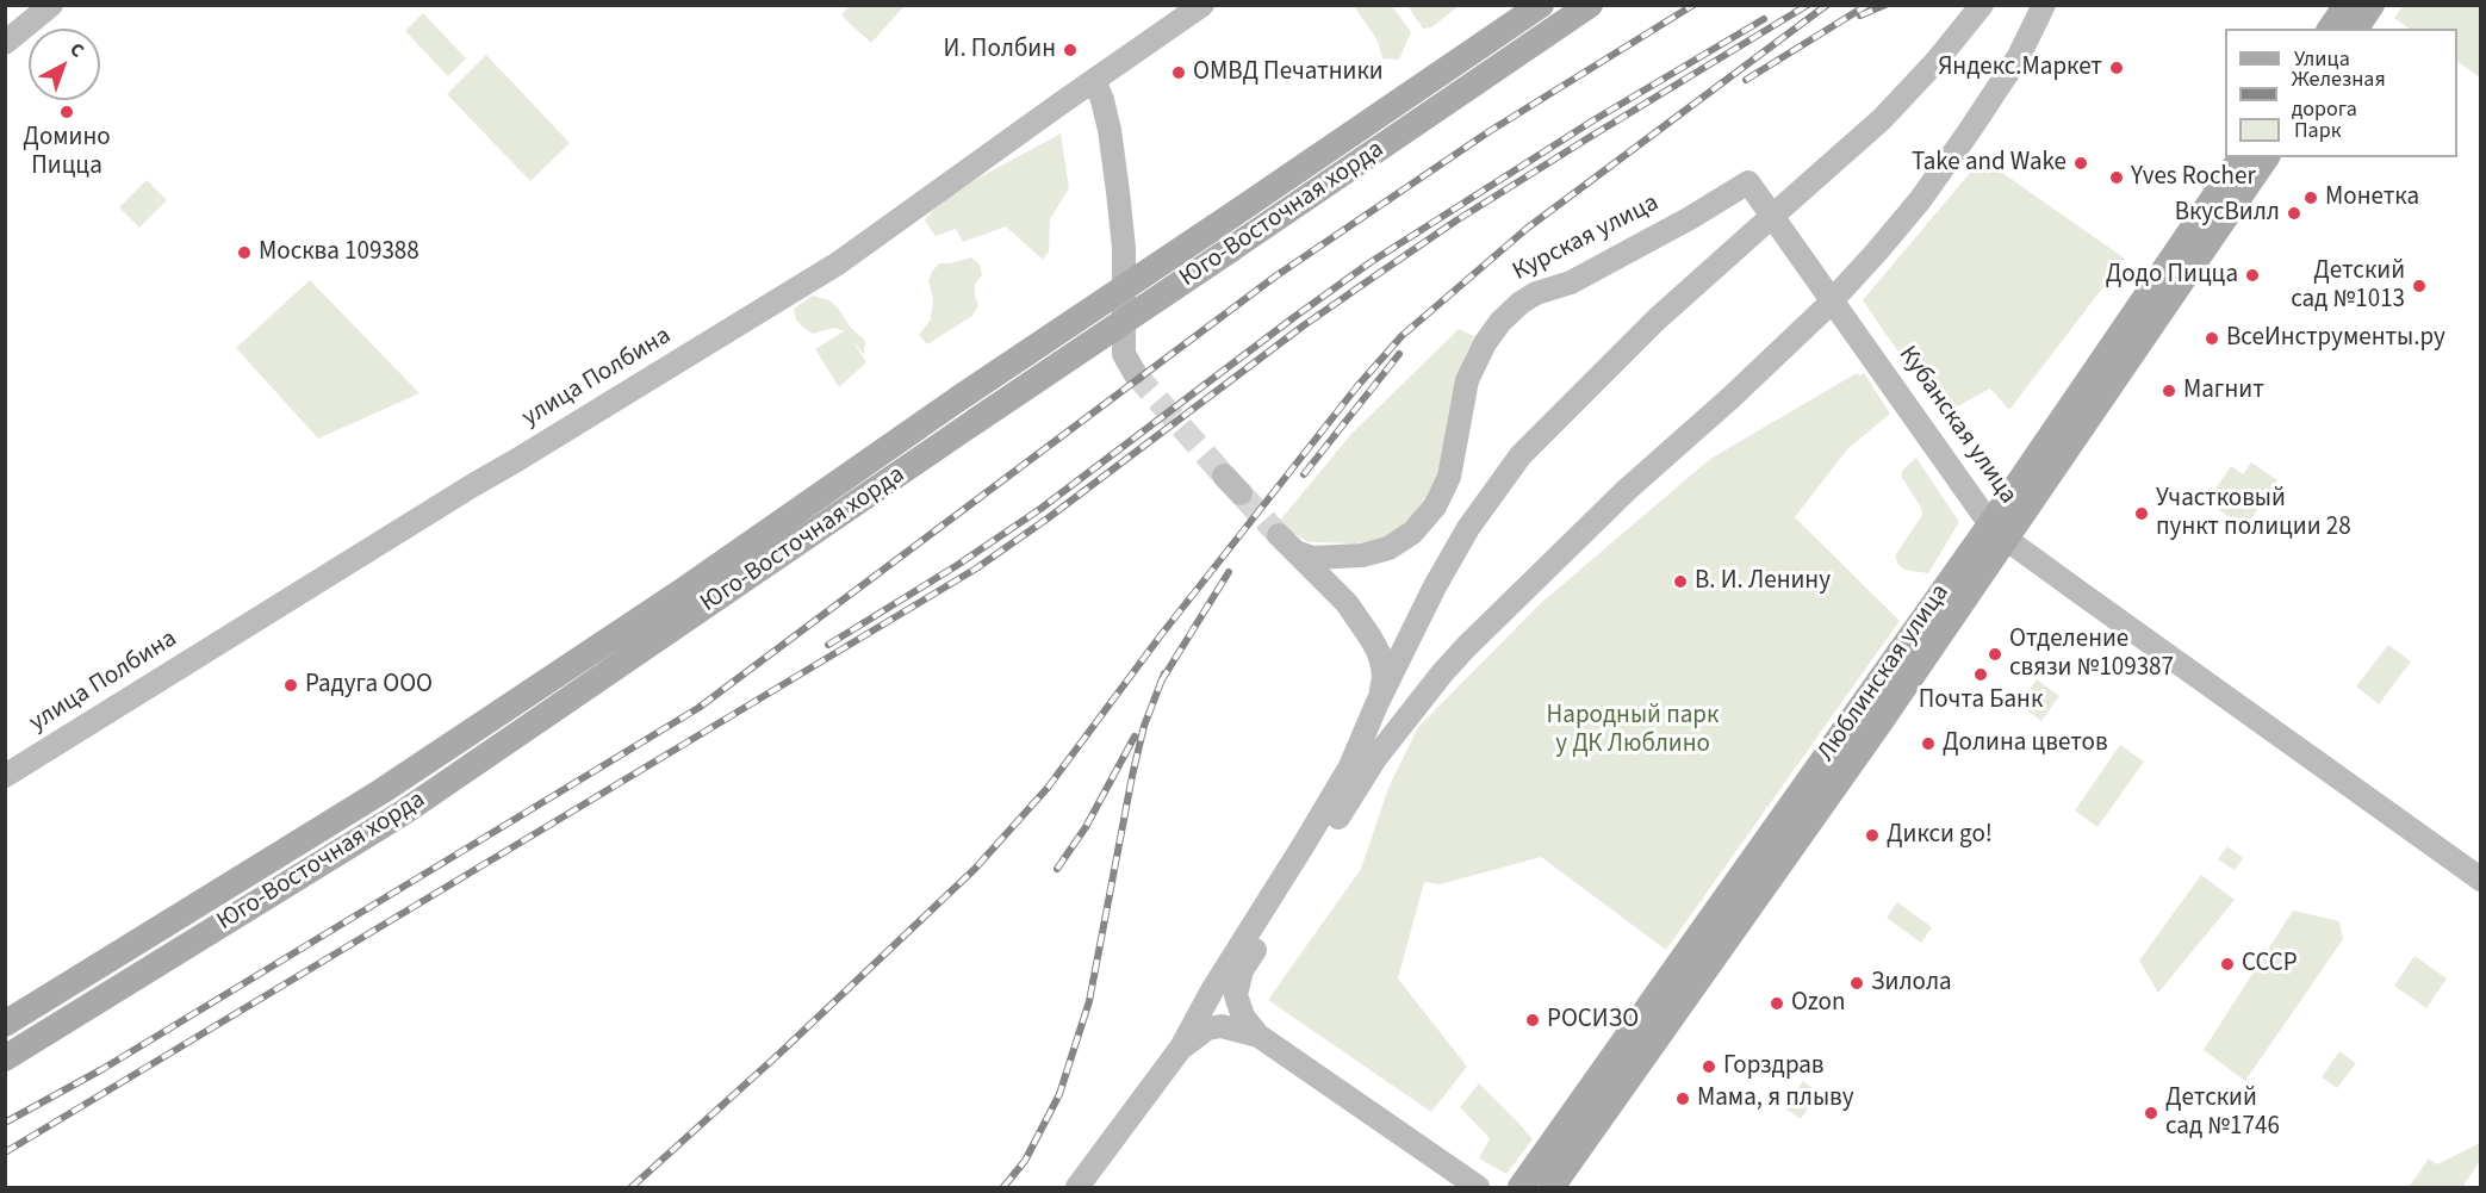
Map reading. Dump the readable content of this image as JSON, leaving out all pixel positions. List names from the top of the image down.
{
  "streets": {
    "main road": [
      "Юго-Восточная хорда",
      "Курская улица",
      "улица Полбина",
      "Кубанская улица",
      "Люблинская улица"
    ]
  },
  "crossings": [
    ["Курская улица", "Кубанская улица"],
    ["Кубанская улица", "Люблинская улица"]
  ],
  "parks": ["Народный парк у ДК Люблино"],
  "places": [
    "И. Полбин",
    "Яндекс.Маркет",
    "ОМВД Печатники",
    "Домино Пицца",
    "Take and Wake",
    "Yves Rocher",
    "Монетка",
    "ВкусВилл",
    "Москва 109388",
    "Додо Пицца",
    "Детский сад №1013",
    "ВсеИнструменты.ру",
    "Магнит",
    "Участковый пункт полиции 28",
    "В. И. Ленину",
    "Отделение связи №109387",
    "Почта Банк",
    "Радуга ООО",
    "Долина цветов",
    "Дикси go!",
    "СССР",
    "Зилола",
    "Ozon",
    "РОСИЗО",
    "Горздрав",
    "Мама, я плыву",
    "Детский сад №1746"
  ],
  "legend": ["Улица", "Железная дорога", "Парк"],
  "north": "top right"
}
